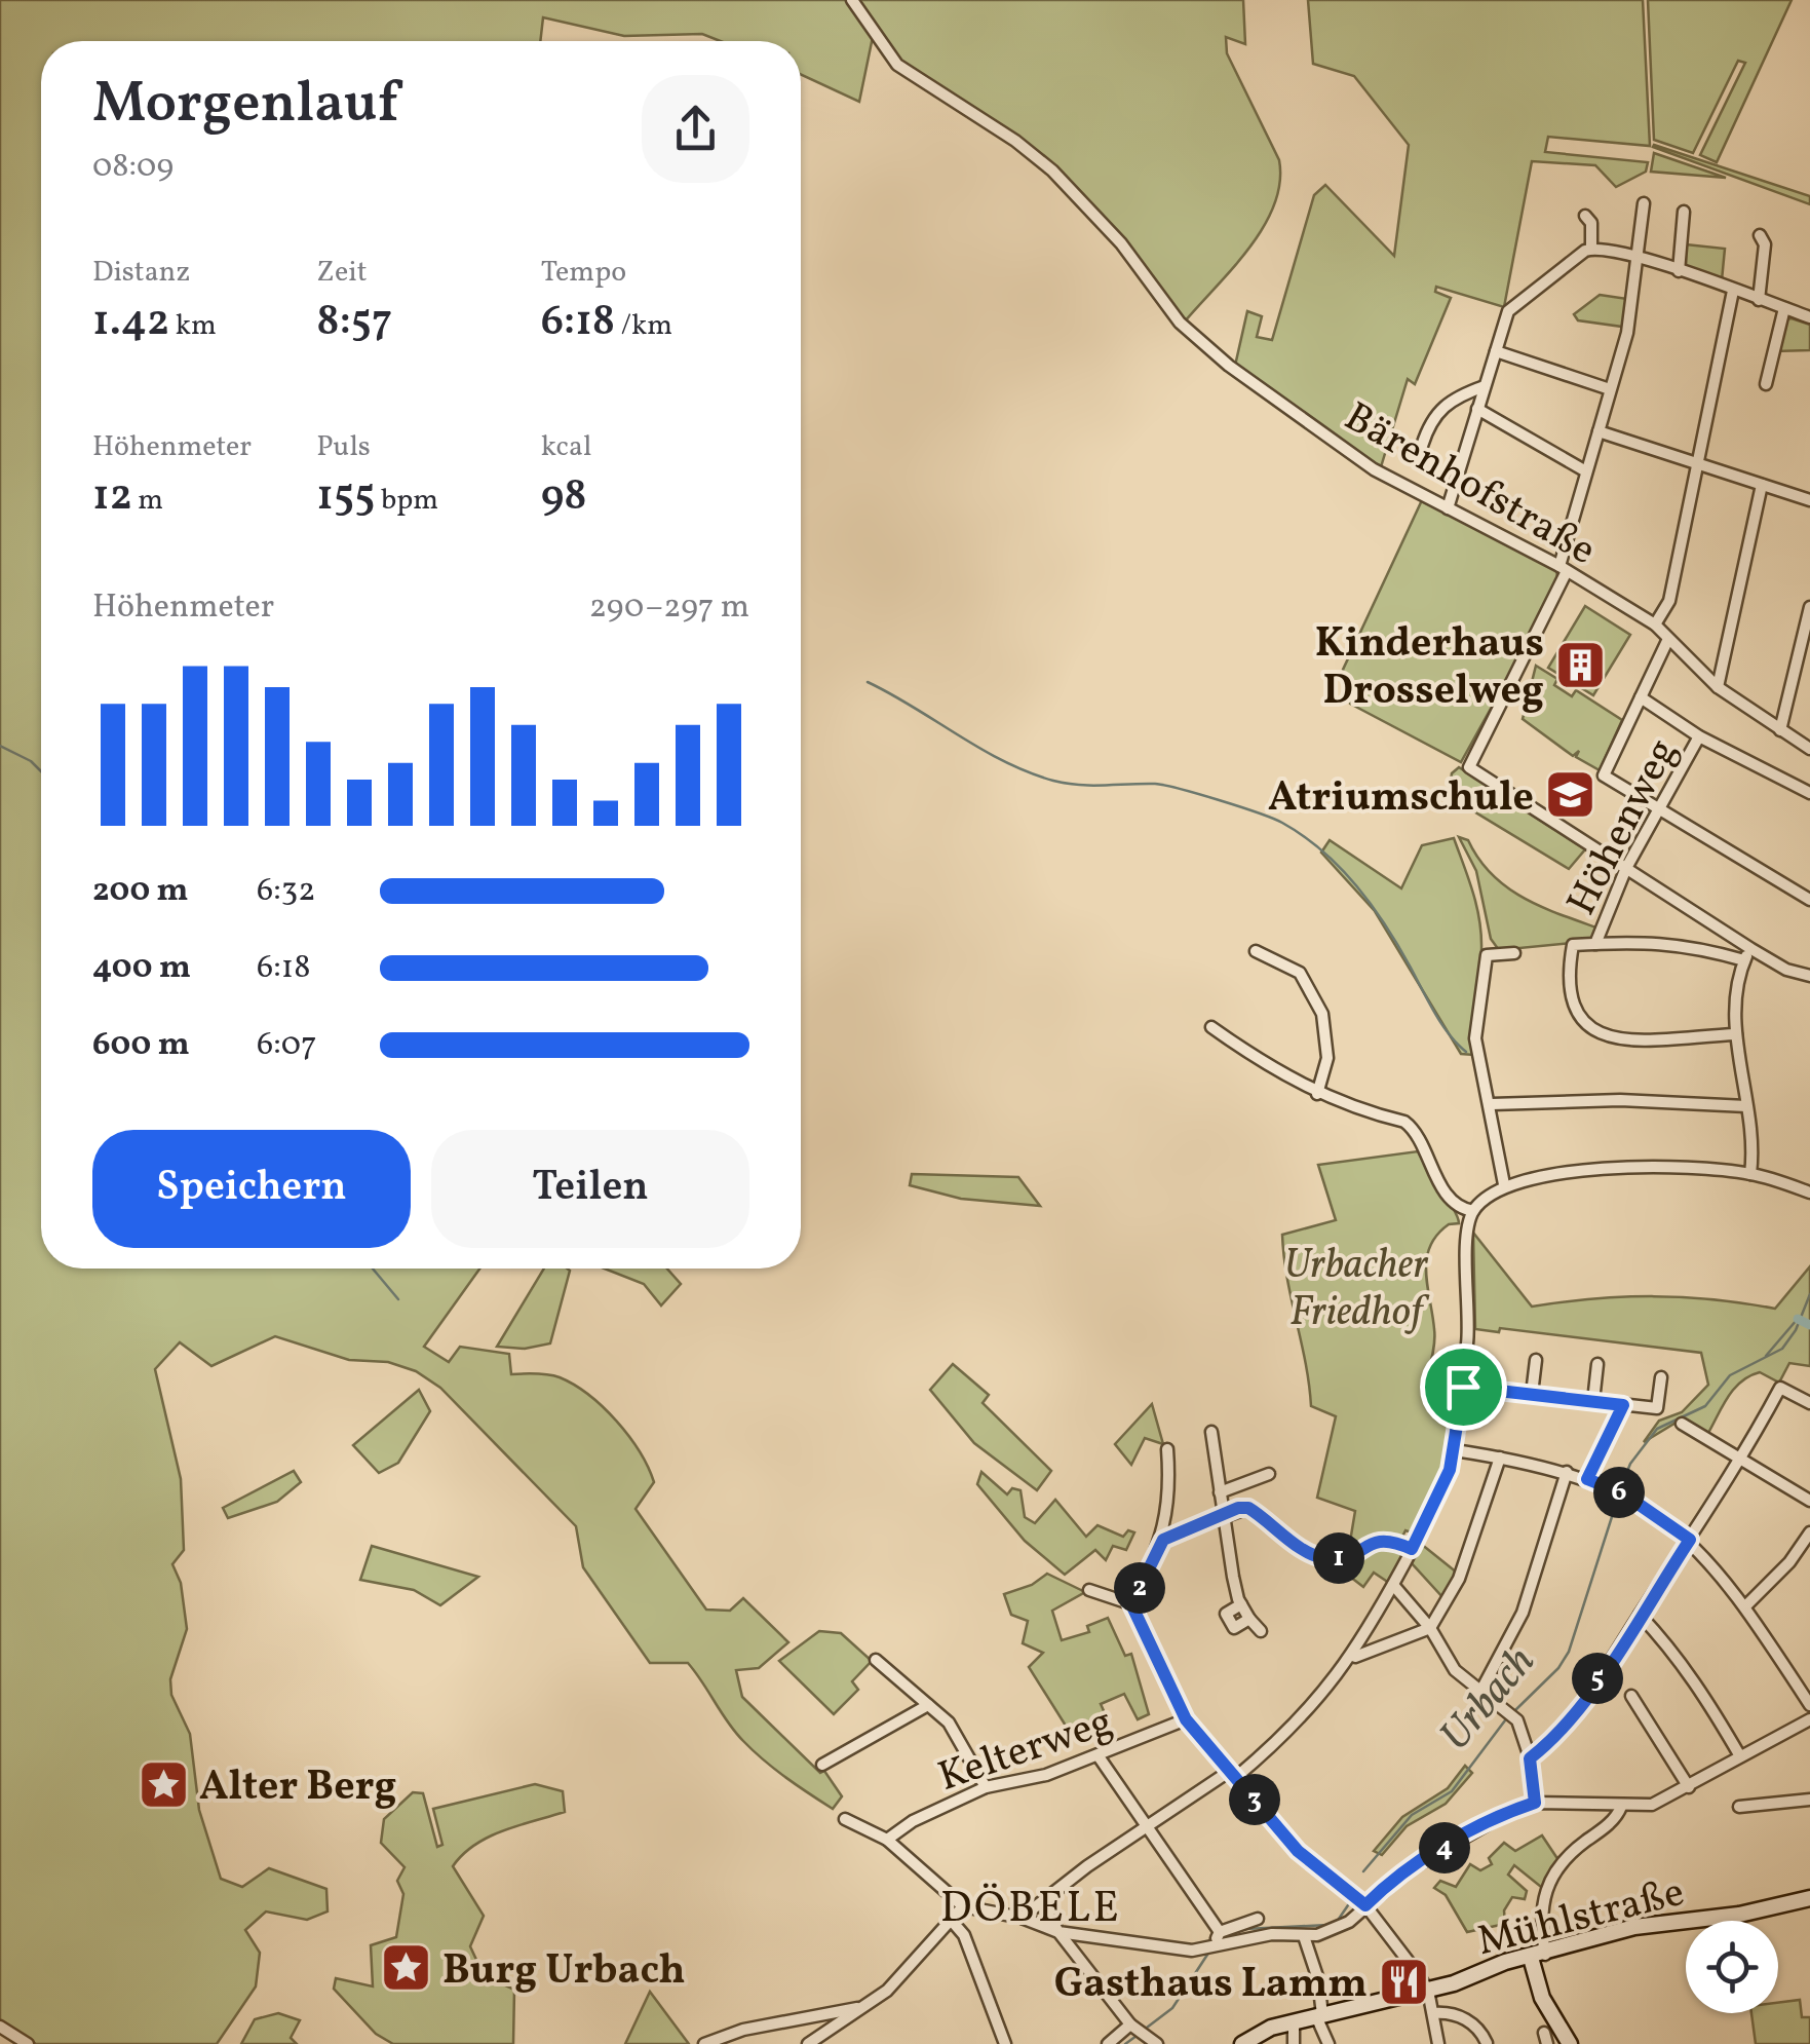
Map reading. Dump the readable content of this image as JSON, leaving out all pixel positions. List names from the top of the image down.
{
  "streets": {
    "street": [
      "Bärenhofstraße",
      "Höhenweg",
      "Kelterweg",
      "Mühlstraße"
    ]
  },
  "districts": ["DÖBELE"],
  "water": ["Urbach"],
  "parks": ["Urbacher Friedhof"],
  "places": {
    "building": ["Kinderhaus Drosselweg"],
    "school or university": ["Atriumschule"],
    "place": ["Alter Berg", "Burg Urbach"],
    "restaurant": ["Gasthaus Lamm"]
  },
  "page": {
    "heading": ["Morgenlauf", "08:09"],
    "stats": [
      ["Distanz", "1.42 km"],
      ["Zeit", "8:57"],
      ["Tempo", "6:18 /km"],
      ["Höhenmeter", "12 m"],
      ["Puls", "155 bpm"],
      ["kcal", "98"]
    ],
    "chart": ["Höhenmeter", "290–297 m"],
    "list": [
      {
        "name": "200 m",
        "note": "6:32"
      },
      {
        "name": "400 m",
        "note": "6:18"
      },
      {
        "name": "600 m",
        "note": "6:07"
      }
    ],
    "buttons": ["Speichern", "Teilen"],
    "pins": [
      "6",
      "1",
      "2",
      "5",
      "3",
      "4"
    ]
  }
}
